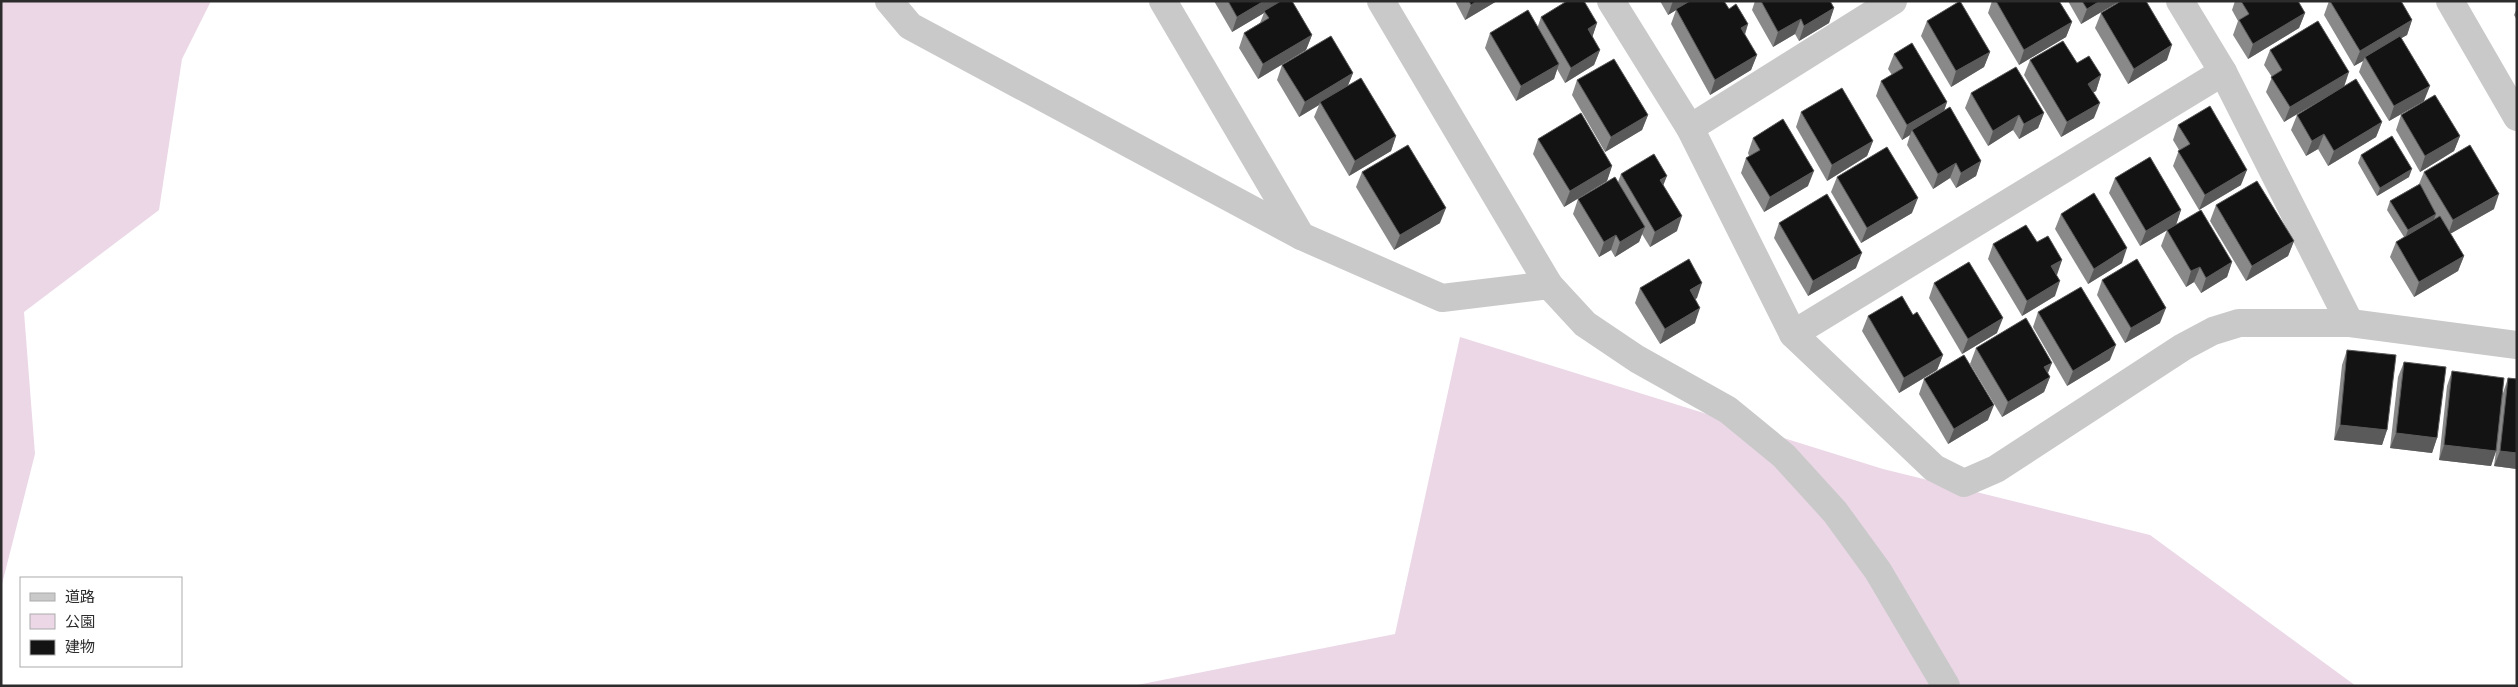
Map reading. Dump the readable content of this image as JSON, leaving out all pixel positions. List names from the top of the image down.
{
  "legend": ["道路", "公園", "建物"]
}
